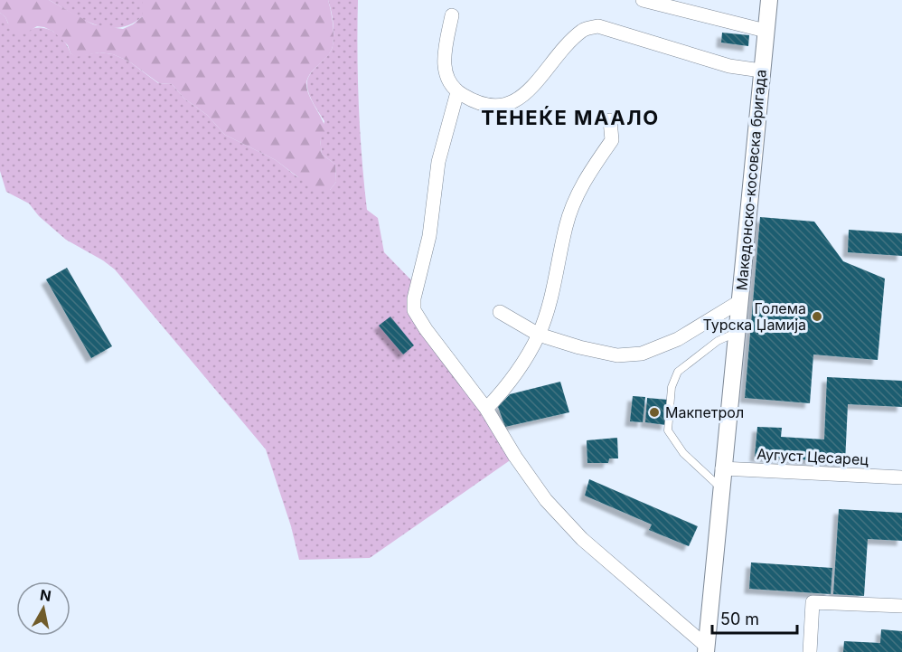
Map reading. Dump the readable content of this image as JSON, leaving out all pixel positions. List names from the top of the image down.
{
  "streets": {
    "street": ["Македонско-косовска бригада", "Аугуст Цесарец"]
  },
  "crossings": [
    ["Македонско-косовска бригада", "Аугуст Цесарец"]
  ],
  "districts": ["ТЕНЕЌЕ МААЛО"],
  "places": ["Голема Турска Џамија", "Макпетрол"],
  "scale_bar": "50 m",
  "north": "top"
}
